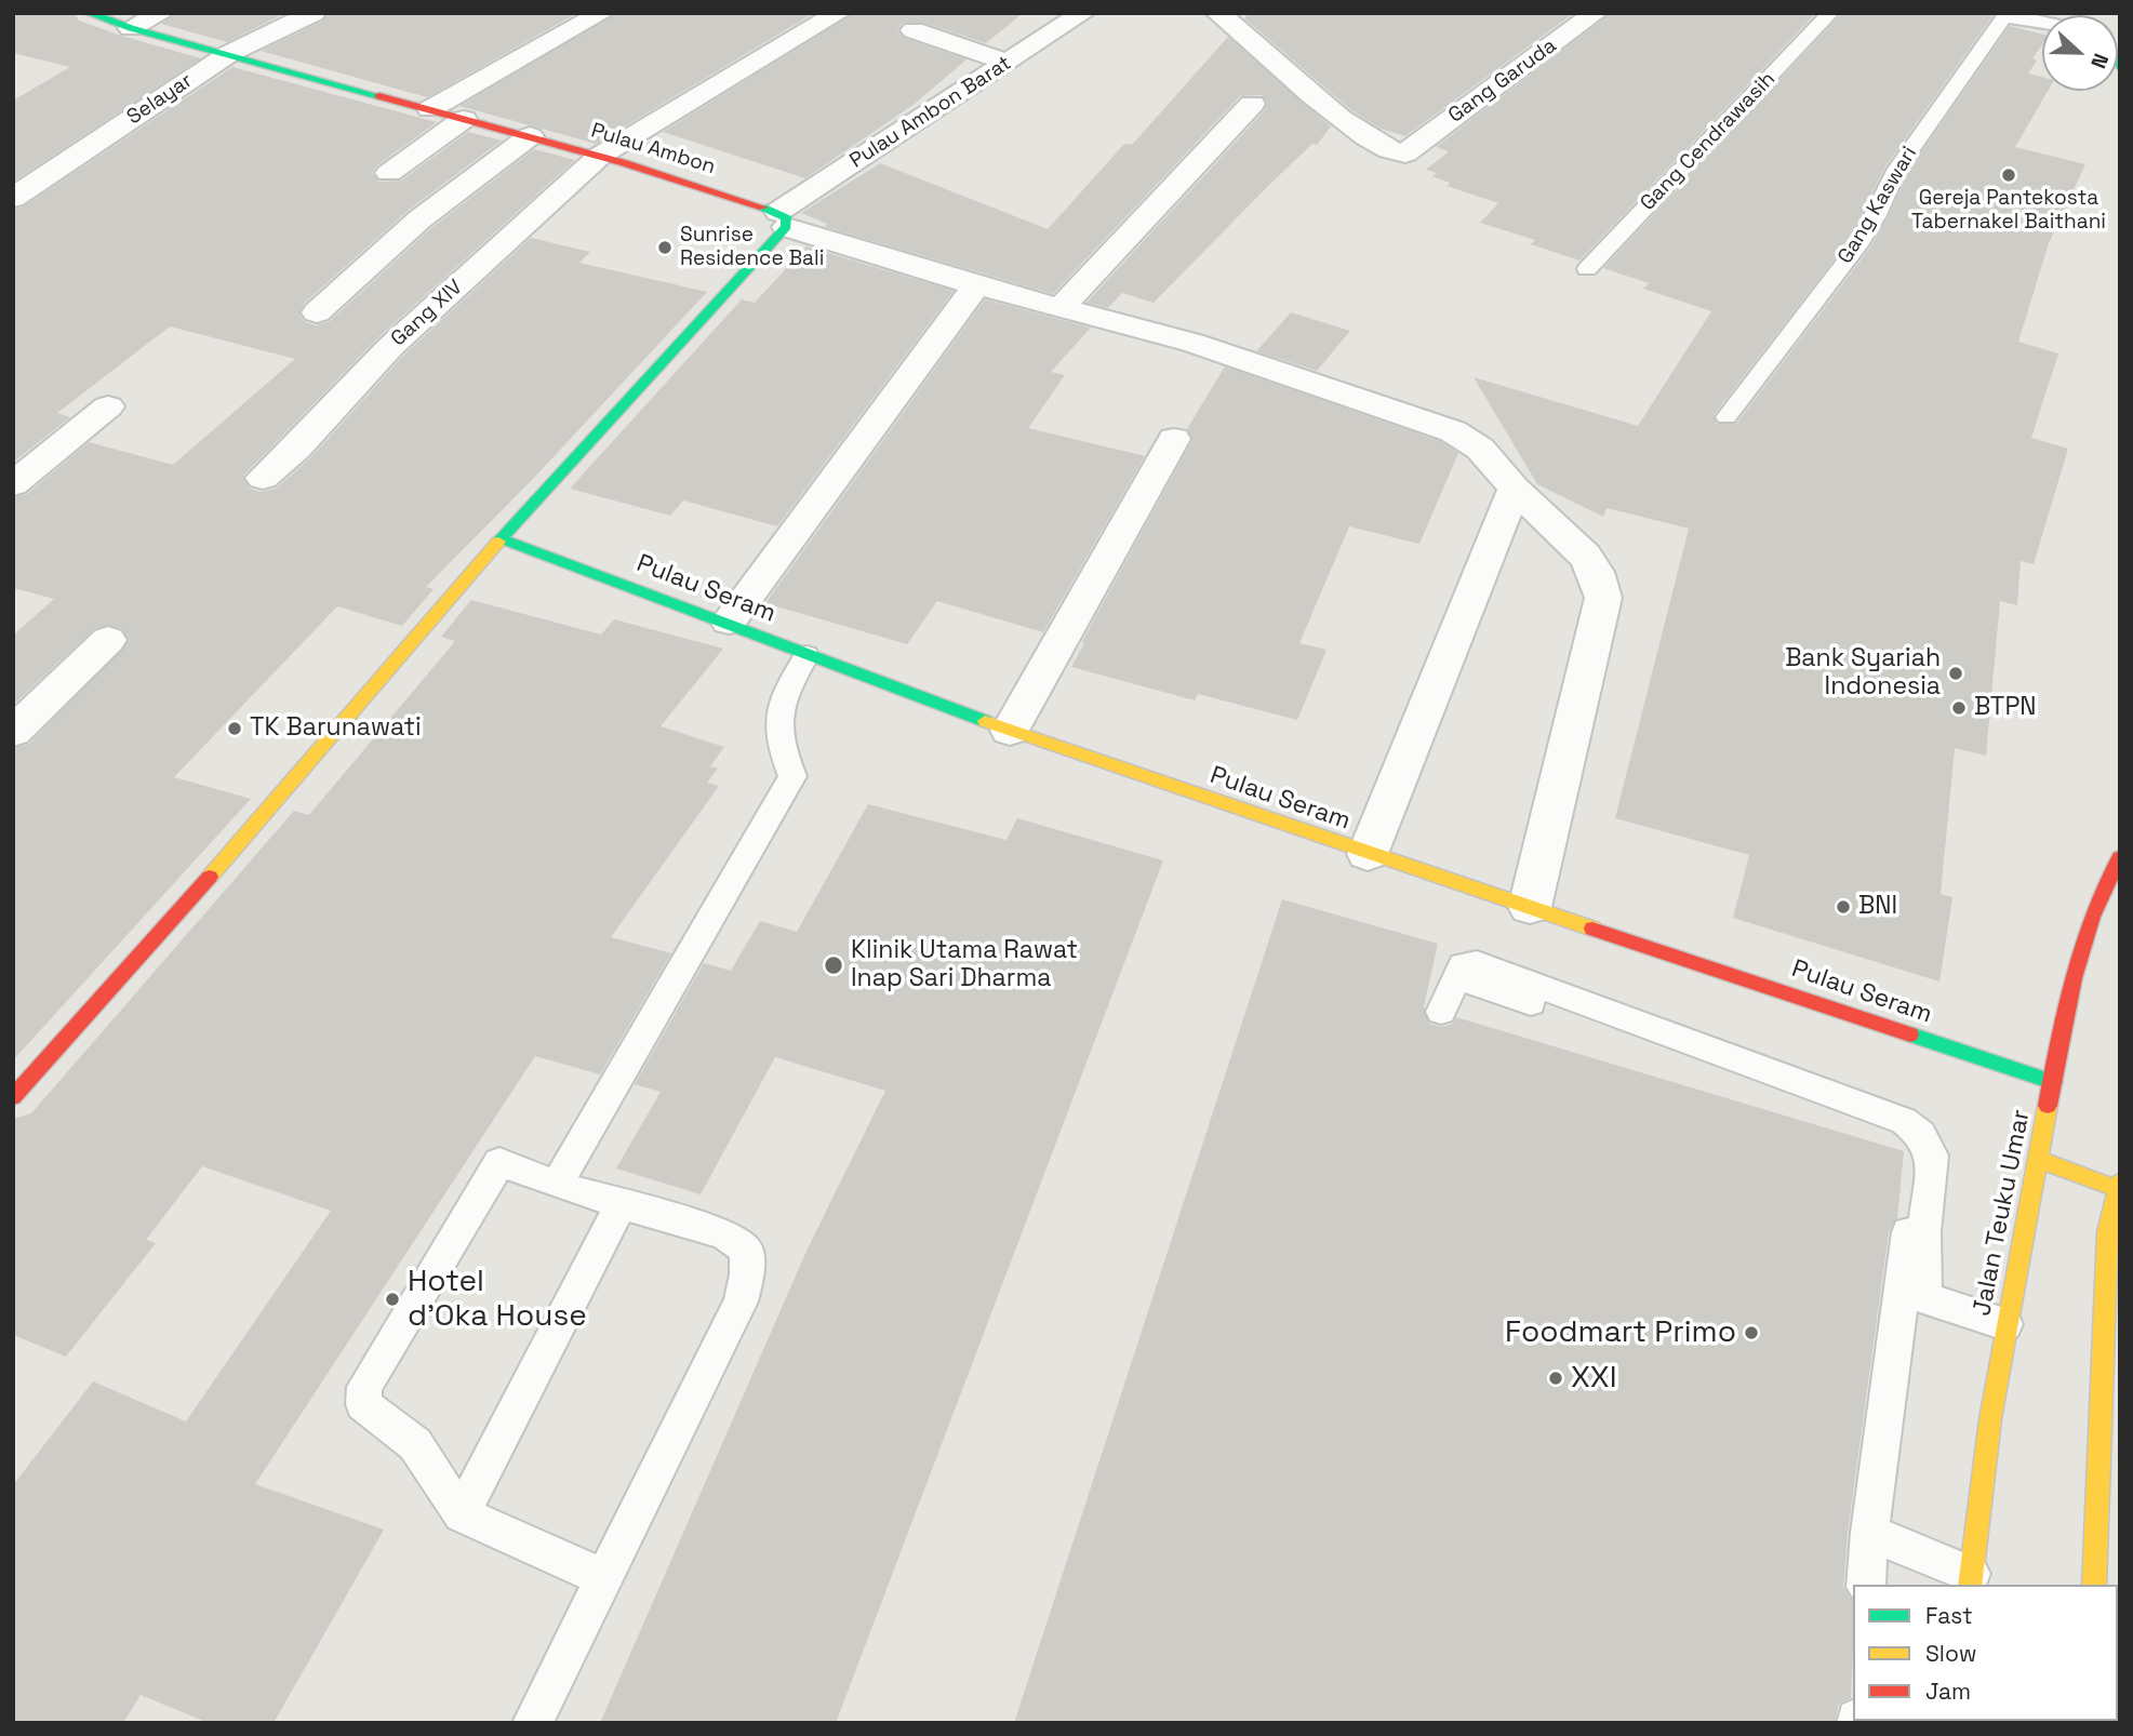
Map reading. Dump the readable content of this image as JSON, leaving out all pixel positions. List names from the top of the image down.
{
  "streets": {
    "street": [
      "Gang Garuda",
      "Selayar",
      "Pulau Ambon Barat",
      "Pulau Ambon",
      "Gang XIV",
      "Pulau Seram",
      "Jalan Teuku Umar"
    ],
    "lane": ["Gang Cendrawasih", "Gang Kaswari"]
  },
  "crossings": [
    ["Selayar", "Pulau Ambon"],
    ["Pulau Ambon Barat", "Pulau Ambon"],
    ["Pulau Ambon", "Gang XIV"],
    ["Pulau Seram", "Jalan Teuku Umar"]
  ],
  "places": [
    "Gereja Pantekosta Tabernakel Baithani",
    "Sunrise Residence Bali",
    "Bank Syariah Indonesia",
    "BTPN",
    "TK Barunawati",
    "BNI",
    "Klinik Utama Rawat Inap Sari Dharma",
    "Hotel d'Oka House",
    "Foodmart Primo",
    "XXI"
  ],
  "legend": ["Fast", "Slow", "Jam"],
  "north": "right"
}
